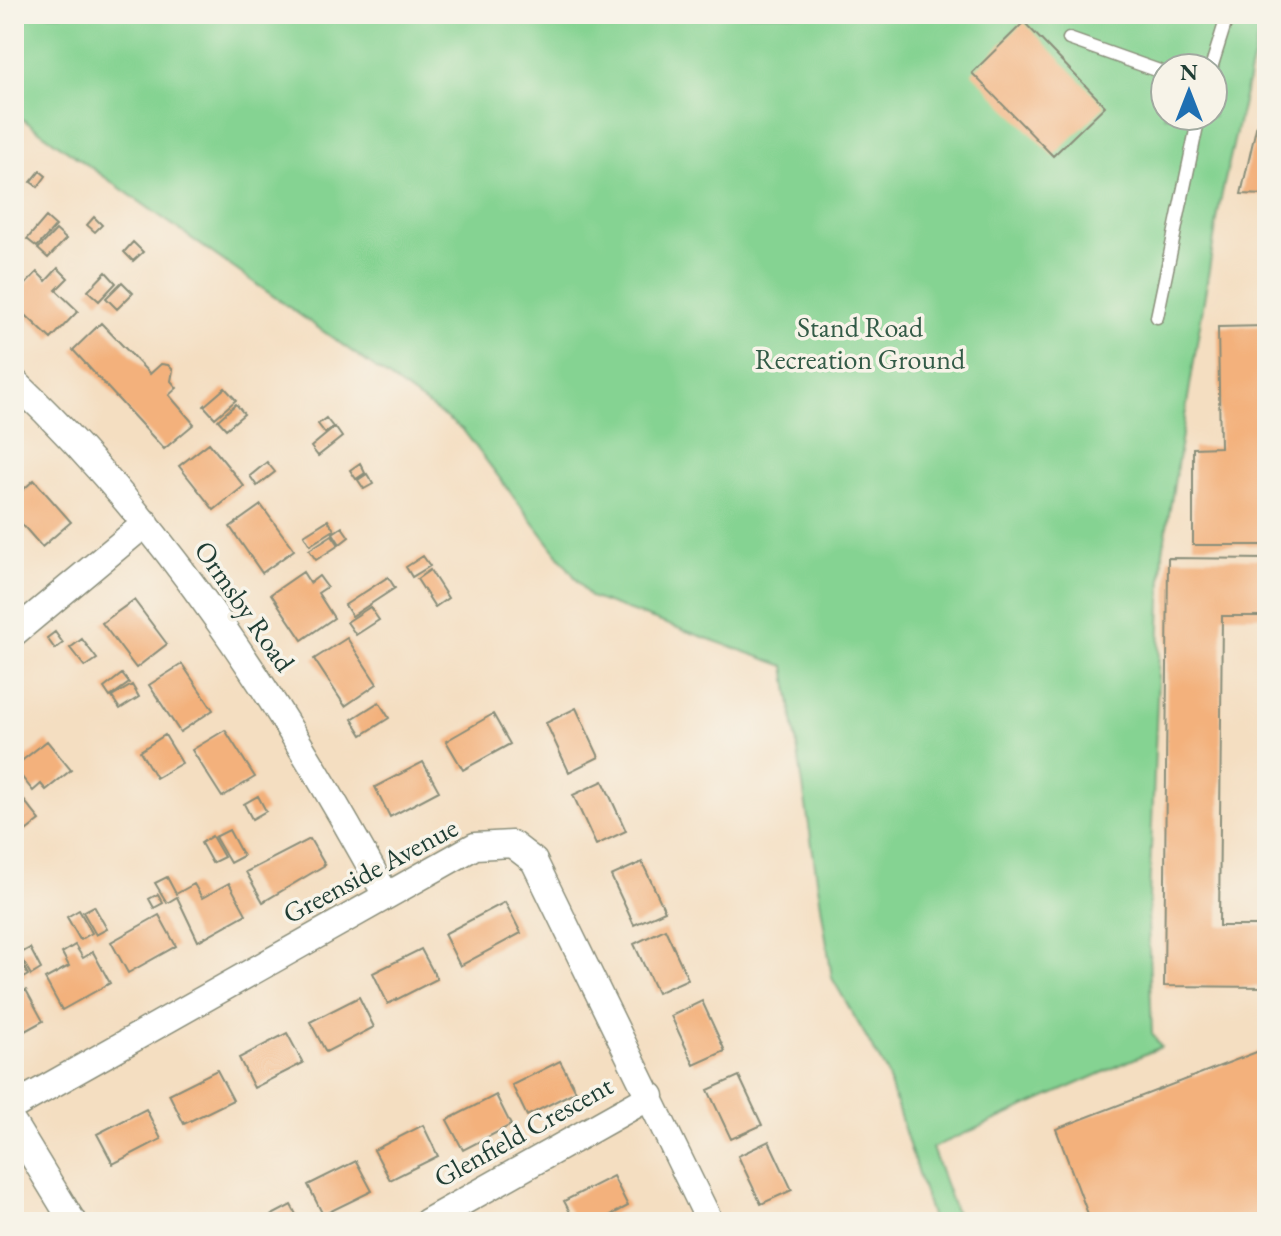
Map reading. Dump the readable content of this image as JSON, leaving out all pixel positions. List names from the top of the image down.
{
  "streets": {
    "street": ["Ormsby Road", "Greenside Avenue", "Glenfield Crescent"]
  },
  "crossings": [
    ["Ormsby Road", "Greenside Avenue"],
    ["Greenside Avenue", "Glenfield Crescent"]
  ],
  "parks": ["Stand Road Recreation Ground"],
  "north": "top"
}
